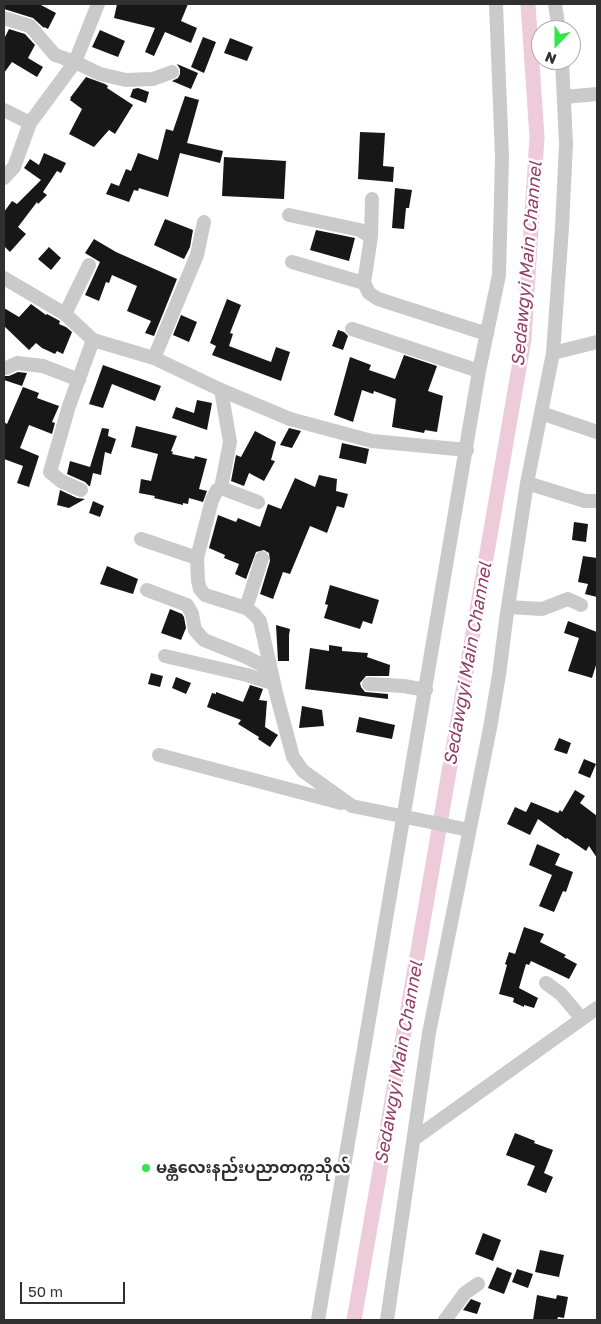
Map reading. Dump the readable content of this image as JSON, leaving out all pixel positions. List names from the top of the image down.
{
  "water": ["Sedawgyi Main Channel"],
  "places": ["မန္တလေးနည်းပညာတက္ကသိုလ်"],
  "scale_bar": "50 m",
  "north": "bottom"
}
